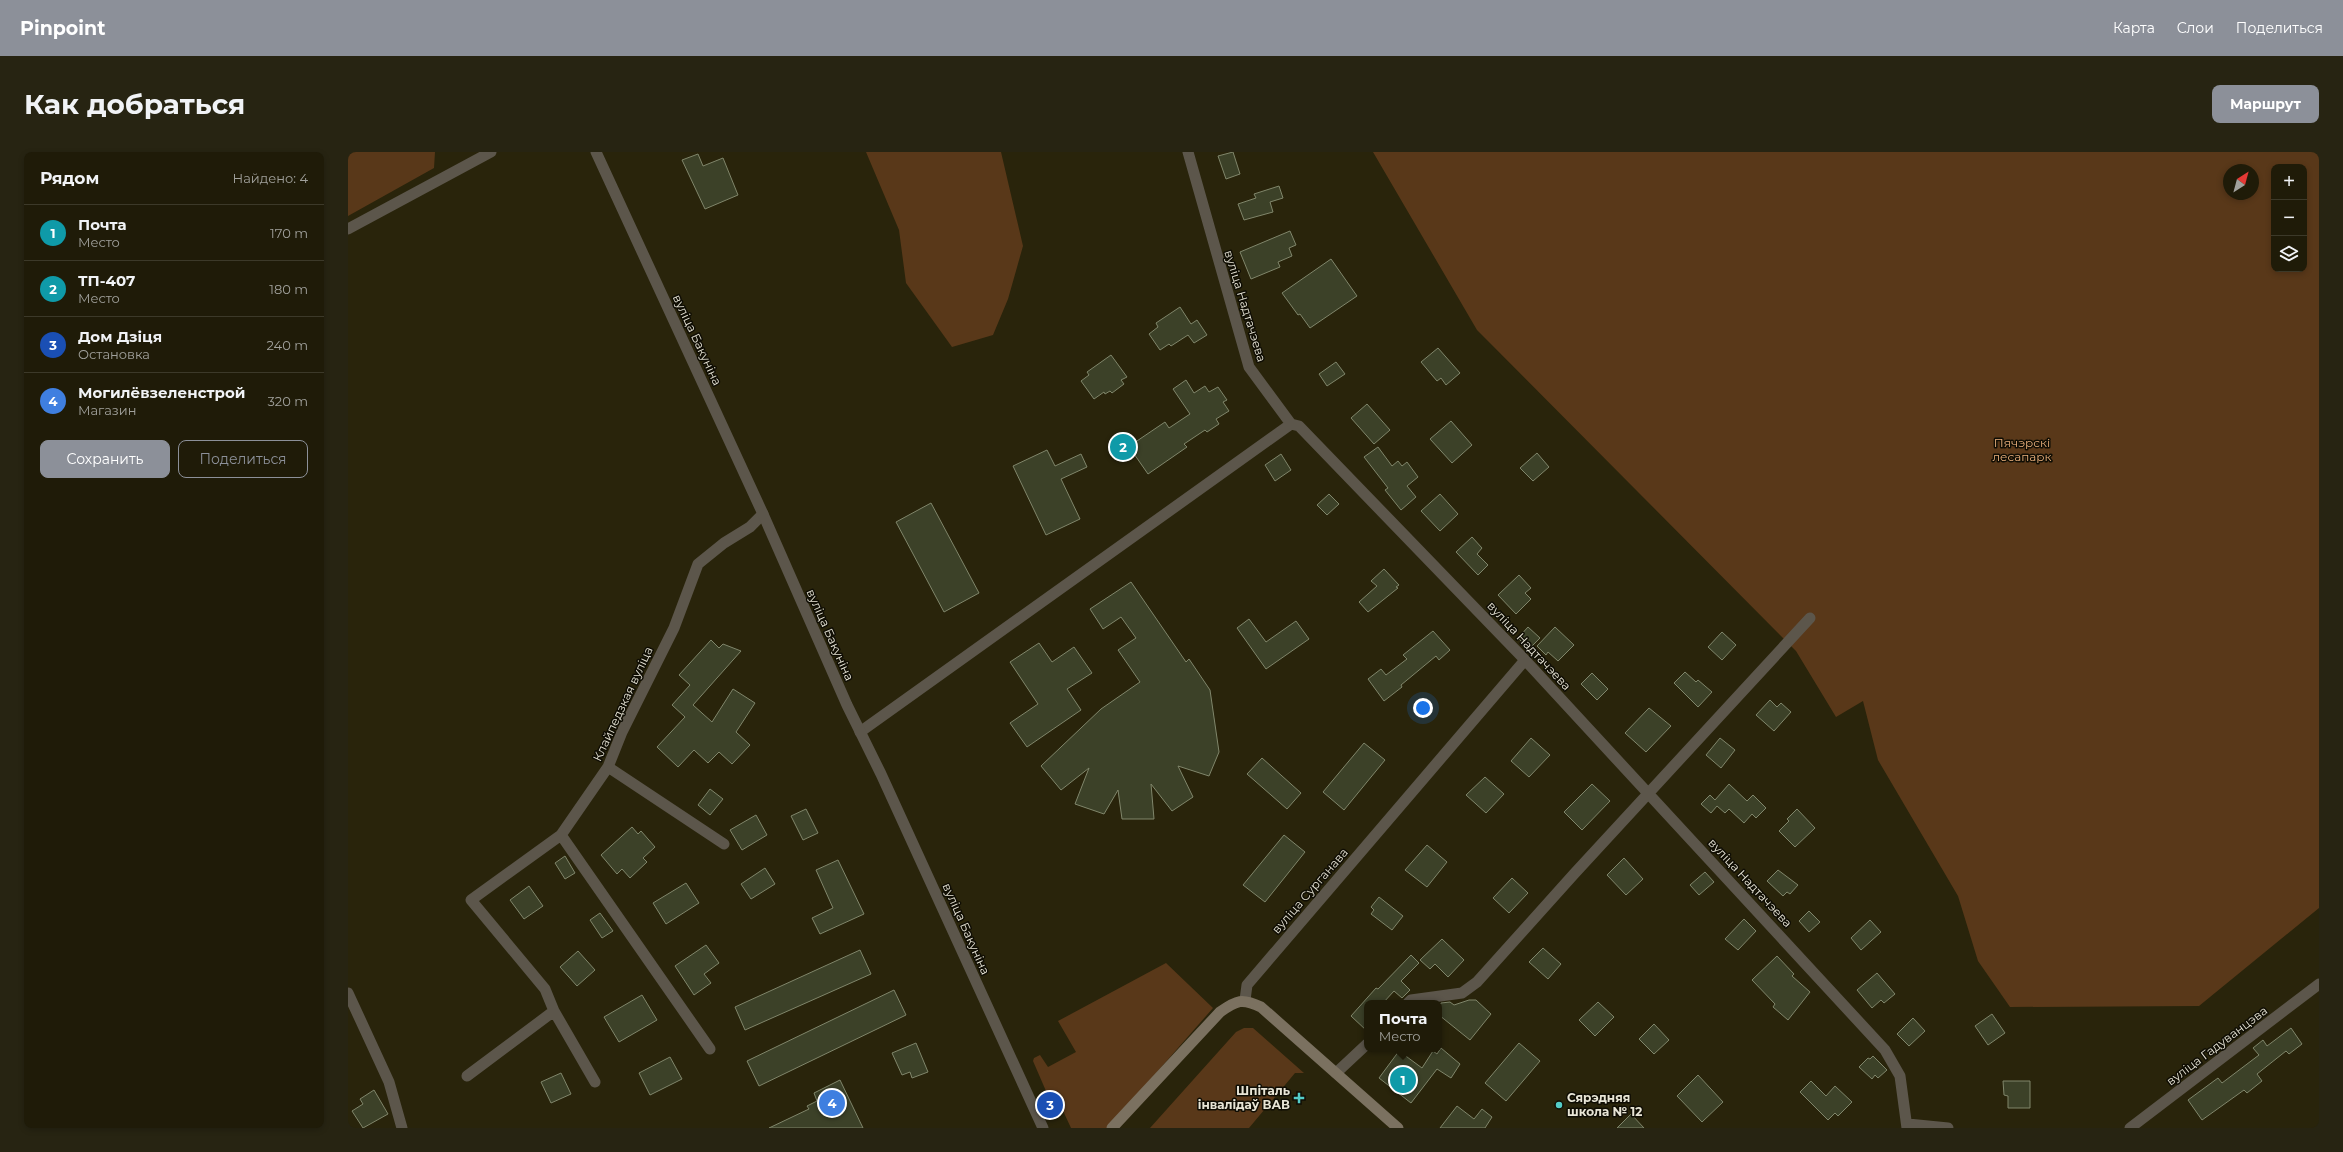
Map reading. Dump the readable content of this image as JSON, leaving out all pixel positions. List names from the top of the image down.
{
  "streets": {
    "street": [
      "вуліца Надтачэева",
      "вуліца Бакуніна",
      "Клайпедзкая вуліца",
      "вуліца Сурганава",
      "вуліца Гадуванцэва"
    ]
  },
  "crossings": [
    ["вуліца Надтачэева", "вуліца Сурганава"],
    ["вуліца Бакуніна", "Клайпедзкая вуліца"]
  ],
  "parks": ["Пячэрскі лесапарк"],
  "places": {
    "health": ["Шпіталь інвалідаў ВАВ"],
    "other": ["Сярэдняя школа № 12"]
  },
  "north": "top right",
  "page": {
    "header": "Pinpoint",
    "nav": ["Карта", "Слои", "Поделиться"],
    "buttons": [
      "Маршрут",
      ["Сохранить", "Поделиться"]
    ],
    "title": "Как добраться",
    "heading": ["Рядом", "Найдено: 4"],
    "map_buttons": ["+", "−"],
    "list": [
      {
        "mark": "1",
        "name": "Почта",
        "note": "Место",
        "value": "170 m"
      },
      {
        "mark": "2",
        "name": "ТП-407",
        "note": "Место",
        "value": "180 m"
      },
      {
        "mark": "3",
        "name": "Дом Дзіця",
        "note": "Остановка",
        "value": "240 m"
      },
      {
        "mark": "4",
        "name": "Могилёвзеленстрой",
        "note": "Магазин",
        "value": "320 m"
      }
    ],
    "pins": [
      "2",
      "1",
      "4",
      "3"
    ],
    "popup": ["Почта", "Место"]
  }
}
